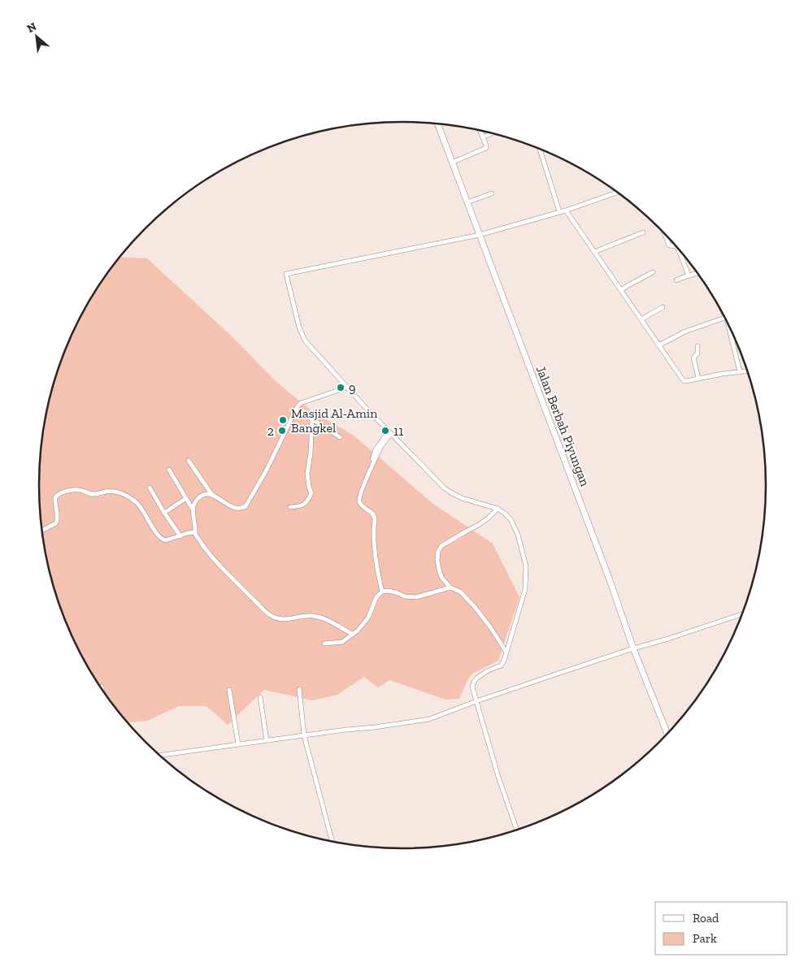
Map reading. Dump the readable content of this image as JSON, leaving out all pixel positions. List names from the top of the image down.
{
  "streets": {
    "street": ["Jalan Berbah Piyungan"]
  },
  "places": [
    "9",
    "Masjid Al-Amin Bangkel",
    "2",
    "11"
  ],
  "legend": ["Road", "Park"],
  "north": "top left"
}
